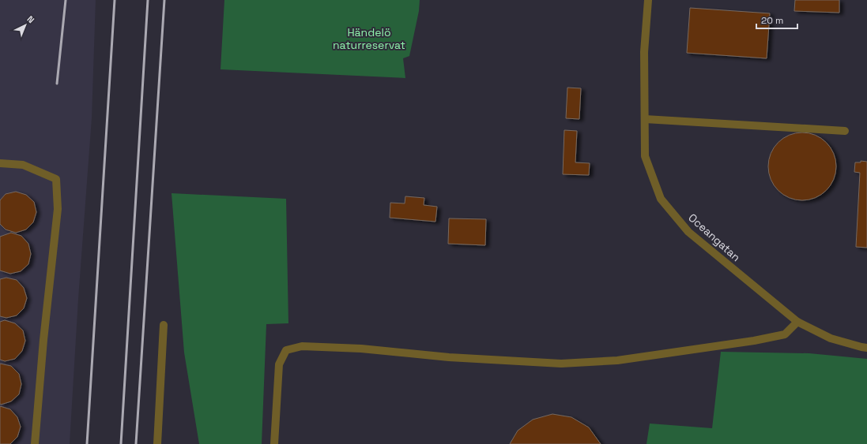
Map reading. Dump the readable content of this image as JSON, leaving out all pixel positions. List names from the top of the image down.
{
  "streets": {
    "street": ["Oceangatan"]
  },
  "parks": ["Händelö naturreservat"],
  "scale_bar": "20 m",
  "north": "top right"
}
